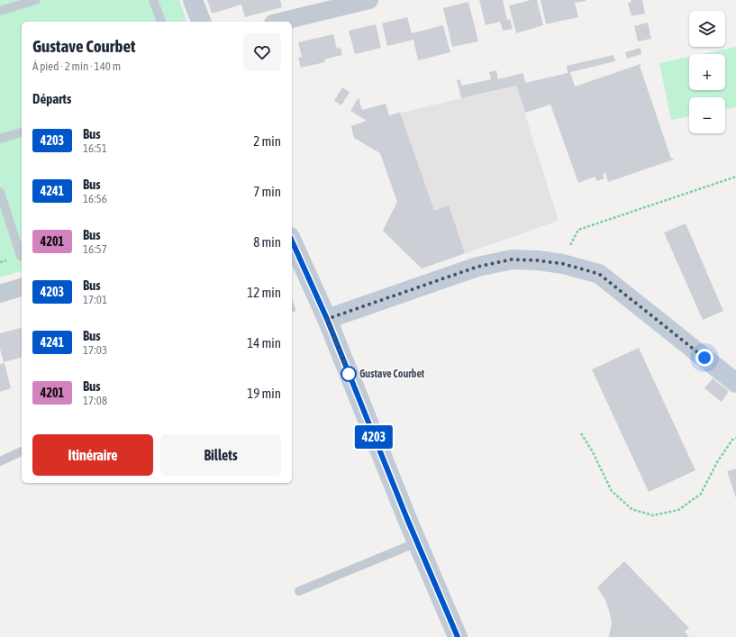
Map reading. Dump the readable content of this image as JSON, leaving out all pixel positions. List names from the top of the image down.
{
  "places": ["Gustave Courbet"],
  "lines": ["bus line 4203"],
  "page": {
    "on_map": "4203",
    "map_buttons": ["+", "−"],
    "heading": [
      ["Gustave Courbet", "À pied · 2 min · 140 m"],
      "Départs"
    ],
    "list": [
      {
        "mark": "4203",
        "name": "Bus",
        "note": "16:51",
        "value": "2 min"
      },
      {
        "mark": "4241",
        "name": "Bus",
        "note": "16:56",
        "value": "7 min"
      },
      {
        "mark": "4201",
        "name": "Bus",
        "note": "16:57",
        "value": "8 min"
      },
      {
        "mark": "4203",
        "name": "Bus",
        "note": "17:01",
        "value": "12 min"
      },
      {
        "mark": "4241",
        "name": "Bus",
        "note": "17:03",
        "value": "14 min"
      },
      {
        "mark": "4201",
        "name": "Bus",
        "note": "17:08",
        "value": "19 min"
      }
    ],
    "buttons": ["Itinéraire", "Billets"]
  }
}
